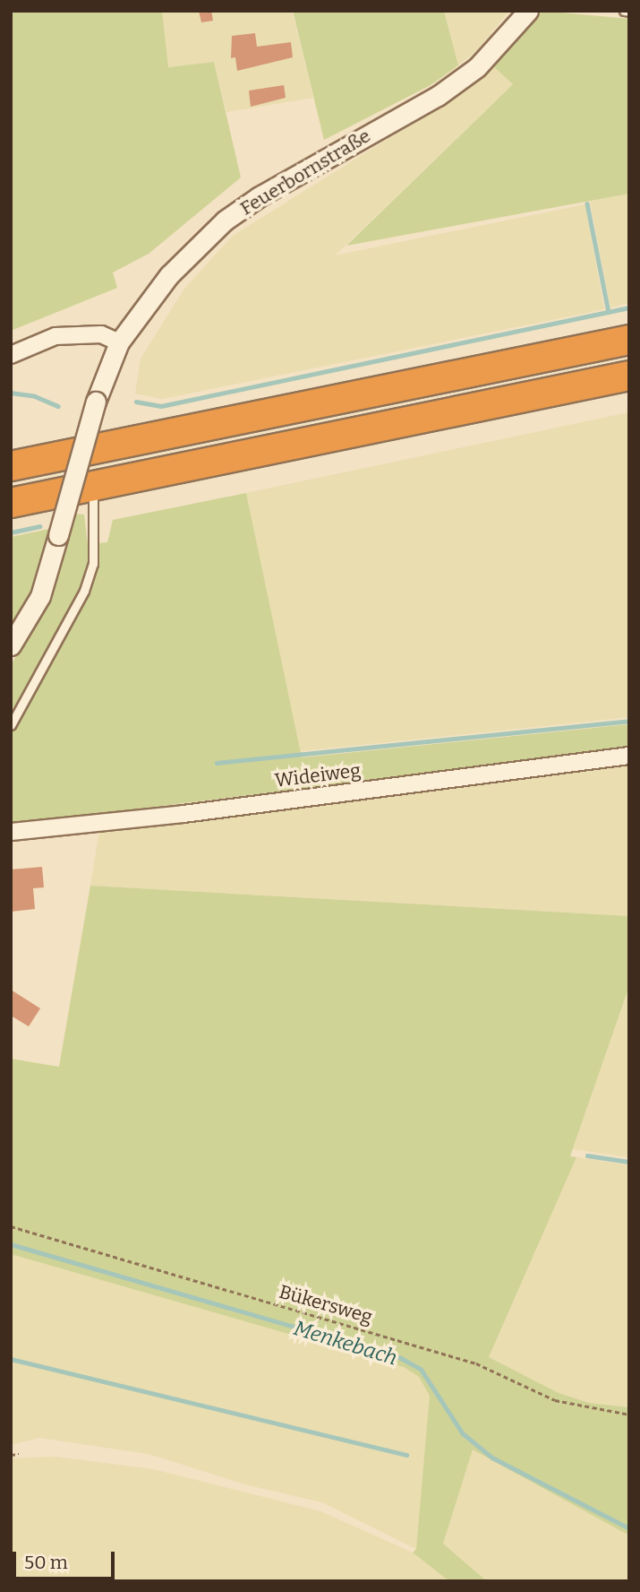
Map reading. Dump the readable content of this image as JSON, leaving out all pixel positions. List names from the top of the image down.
{
  "streets": {
    "street": ["Feuerbornstraße", "Wideiweg"],
    "path": ["Bükersweg"]
  },
  "water": ["Menkebach"],
  "scale_bar": "50 m"
}
